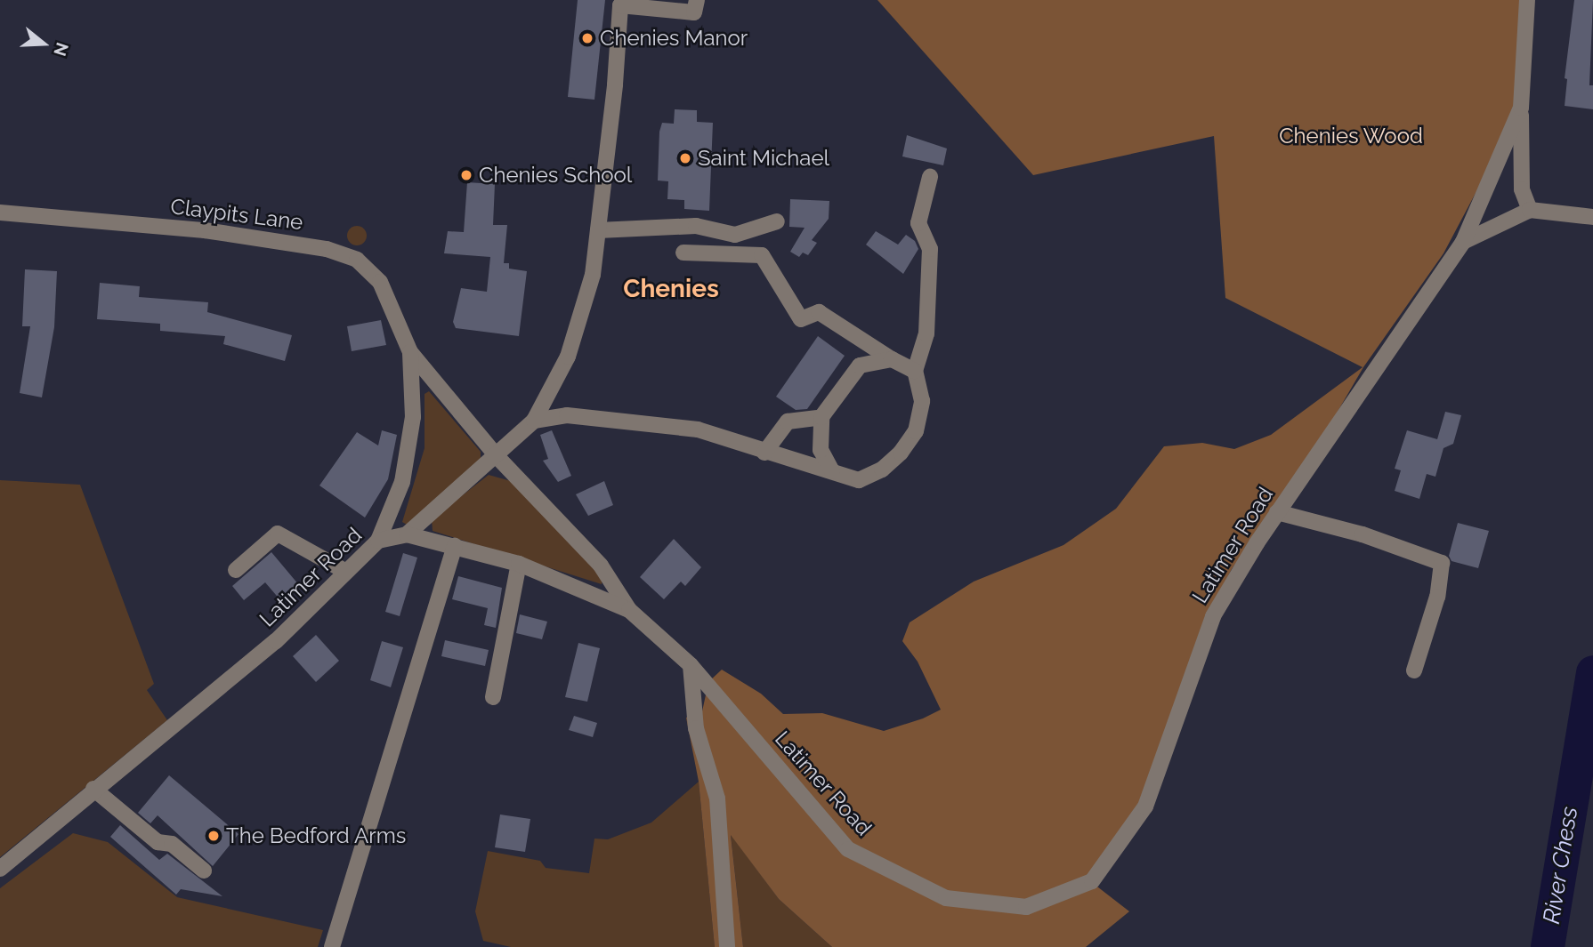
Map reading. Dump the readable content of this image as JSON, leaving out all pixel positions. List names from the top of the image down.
{
  "streets": {
    "street": ["Claypits Lane", "Latimer Road"]
  },
  "crossings": [
    ["Claypits Lane", "Latimer Road"]
  ],
  "districts": ["Chenies"],
  "water": ["River Chess"],
  "parks": ["Chenies Wood"],
  "places": [
    "Chenies Manor",
    "Saint Michael",
    "Chenies School",
    "The Bedford Arms"
  ],
  "north": "right"
}
